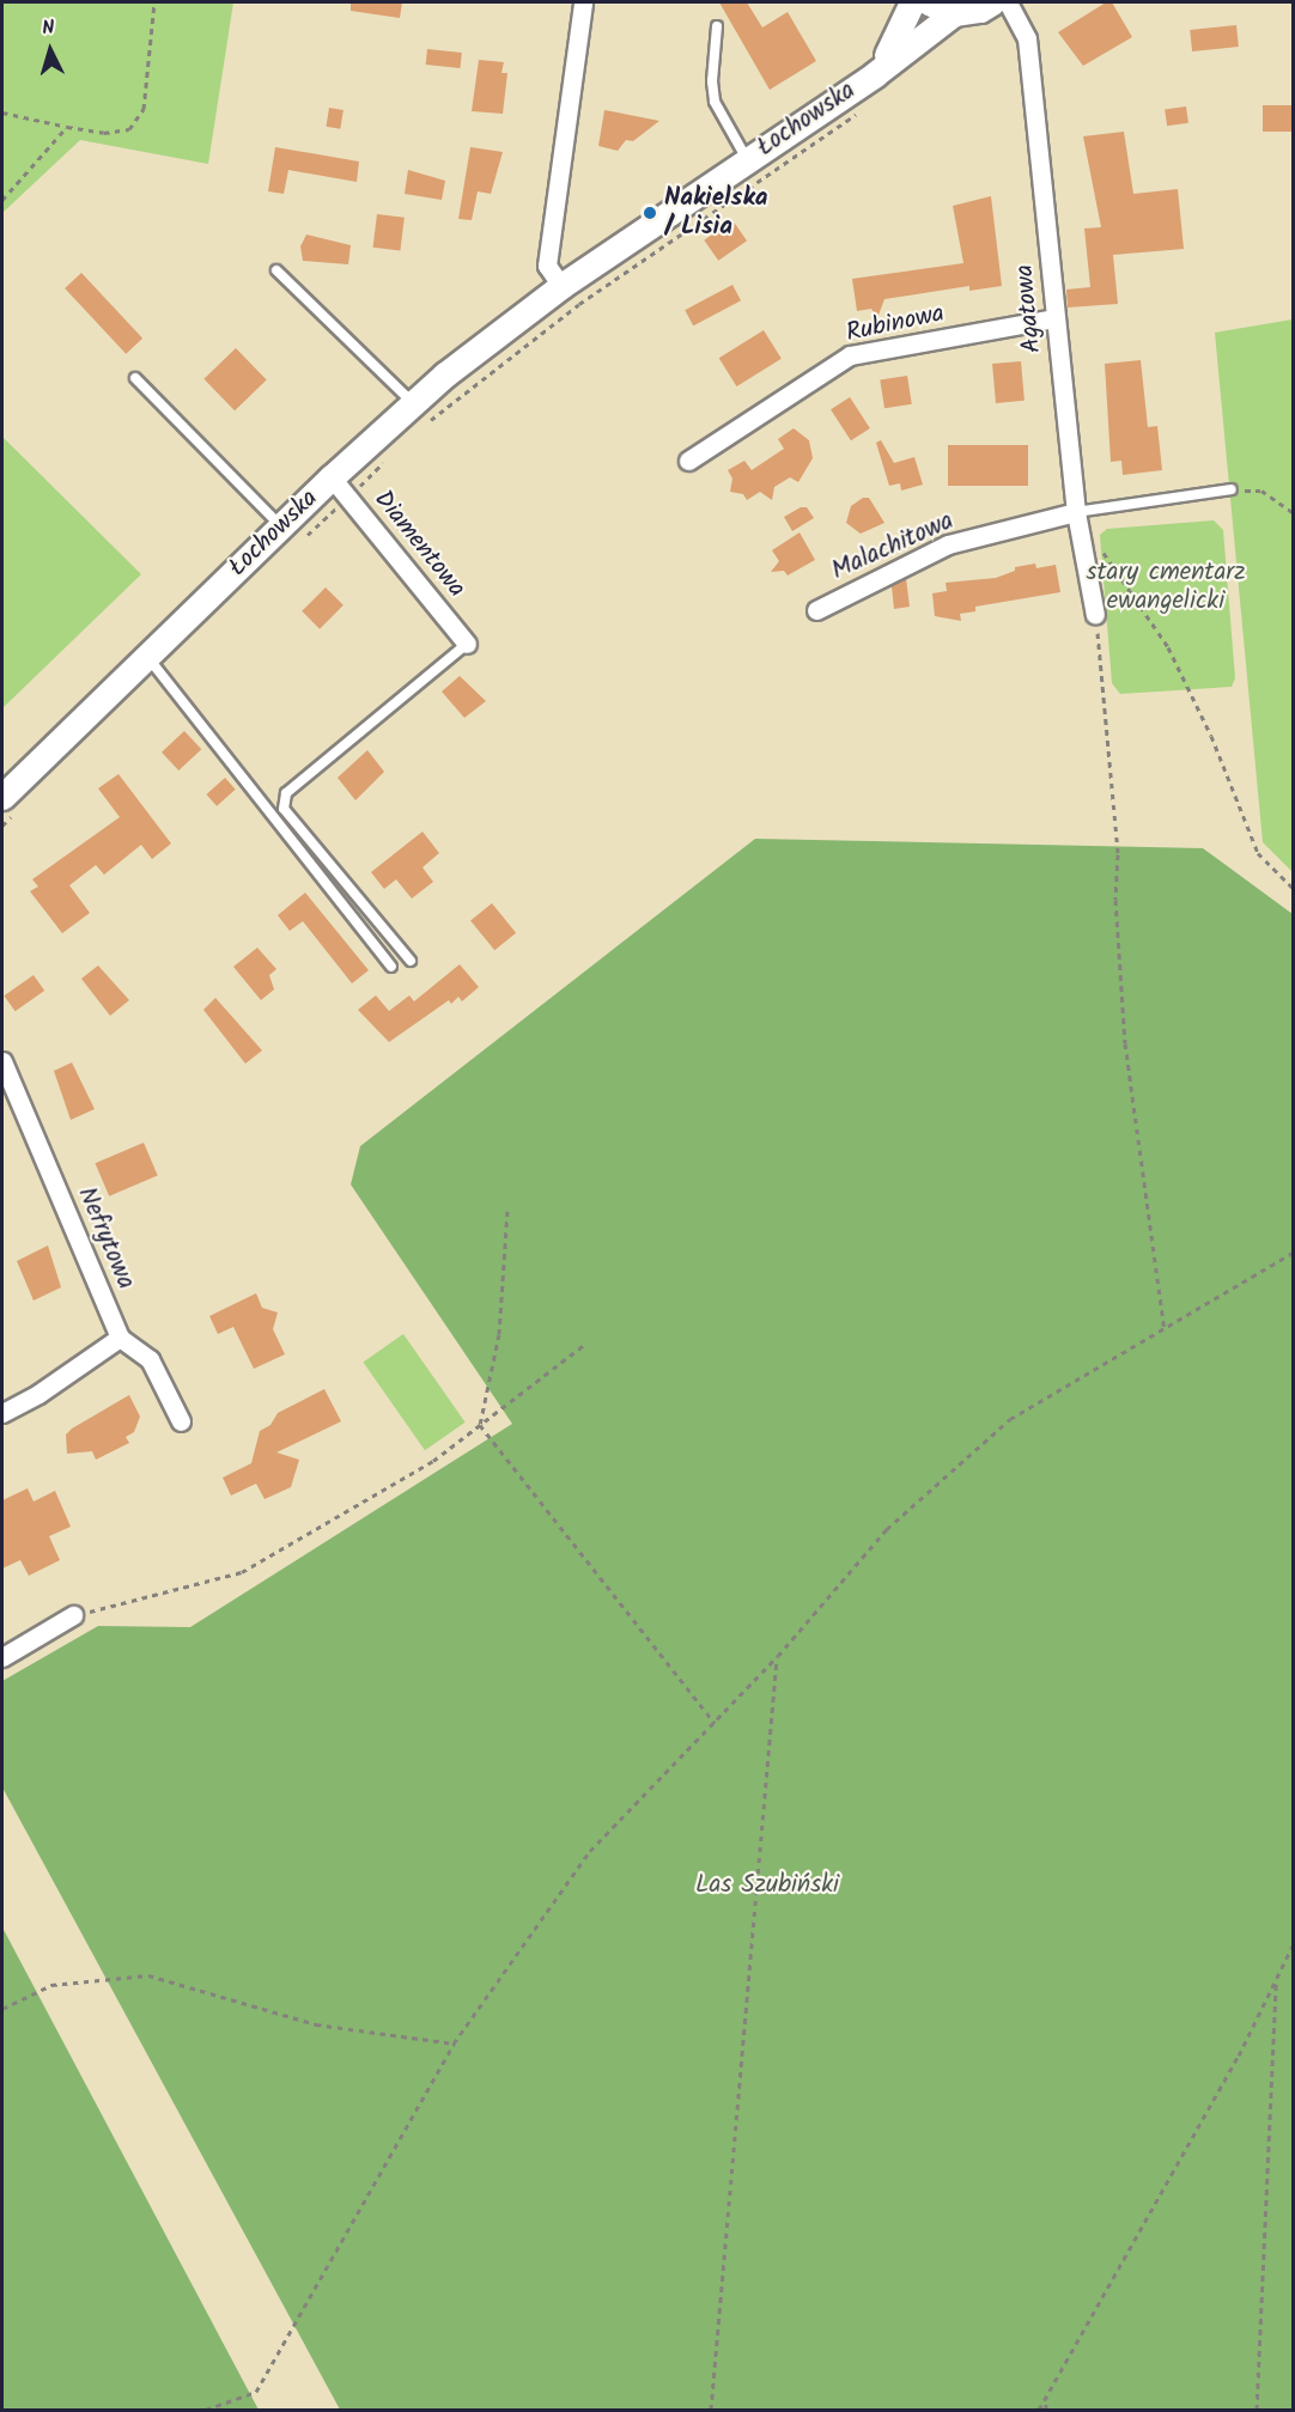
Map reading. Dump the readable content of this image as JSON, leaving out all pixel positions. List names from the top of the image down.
{
  "streets": {
    "main road": ["Łochowska"],
    "street": [
      "Agatowa",
      "Rubinowa",
      "Diamentowa",
      "Malachitowa",
      "Nefrytowa"
    ]
  },
  "crossings": [
    ["Łochowska", "Diamentowa"],
    ["Agatowa", "Rubinowa"],
    ["Agatowa", "Malachitowa"]
  ],
  "parks": ["stary cmentarz ewangelicki", "Las Szubiński"],
  "places": ["Nakielska / Lisia"],
  "north": "top"
}
